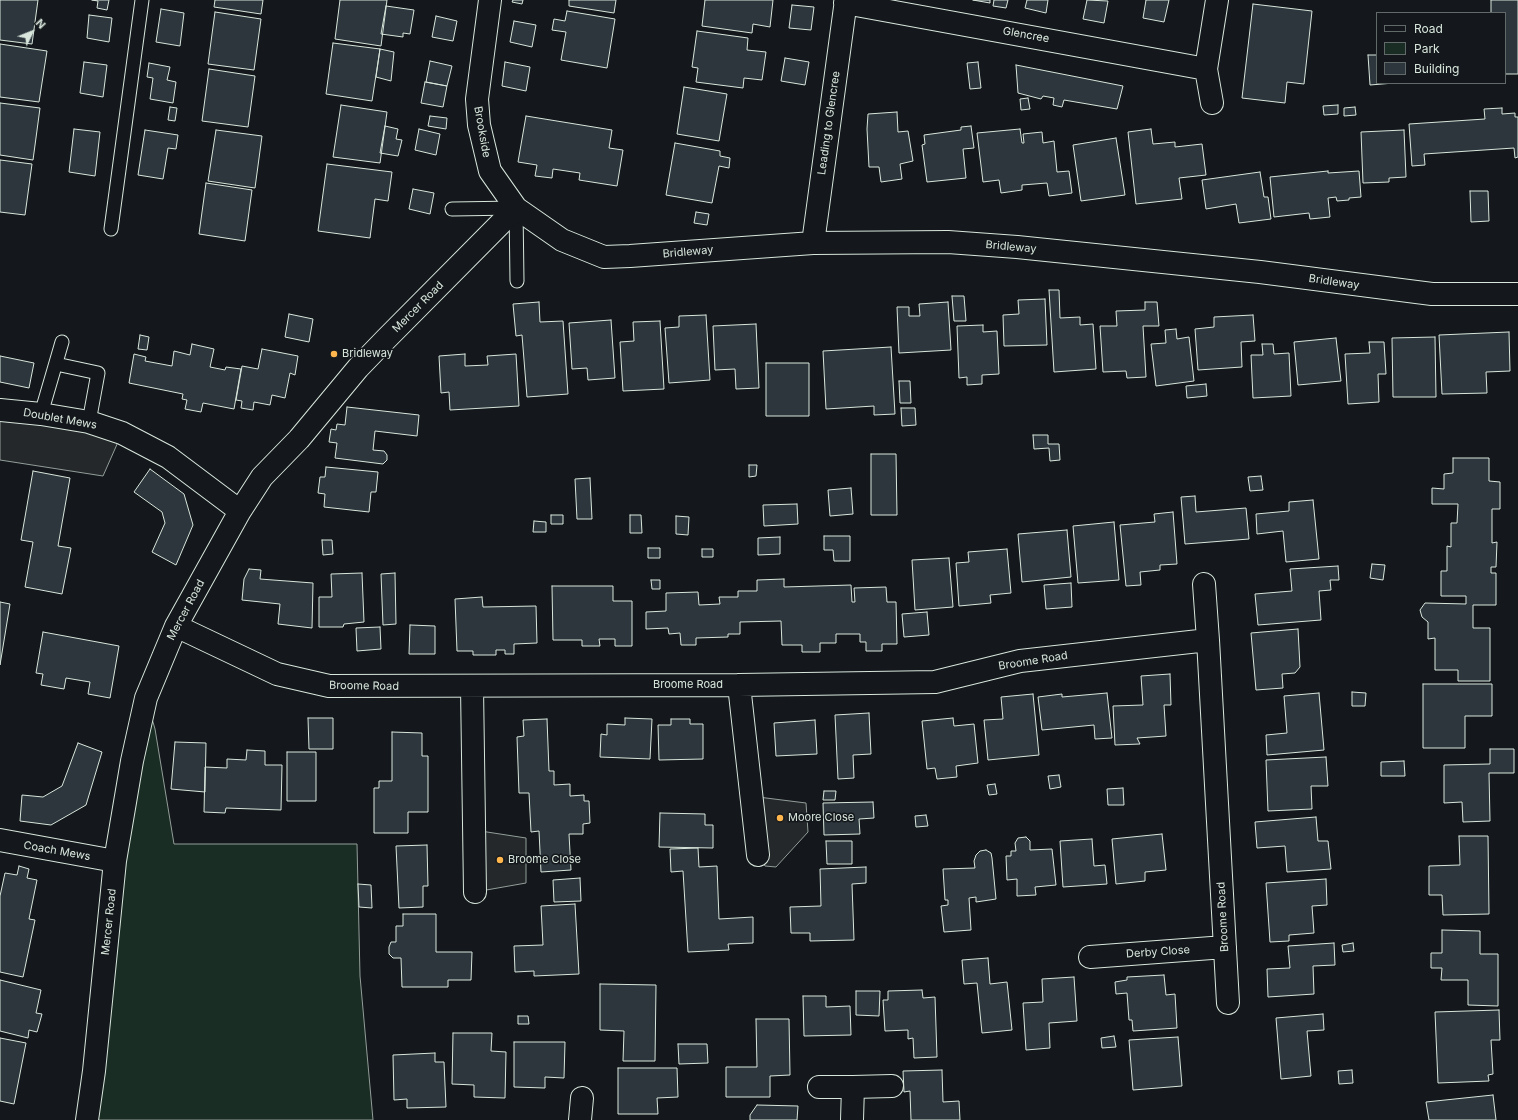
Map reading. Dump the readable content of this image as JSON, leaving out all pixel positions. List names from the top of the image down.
{
  "streets": {
    "street": [
      "Glencree",
      "Leading to Glencree",
      "Brookside",
      "Bridleway",
      "Mercer Road",
      "Doublet Mews",
      "Broome Road",
      "Coach Mews",
      "Derby Close"
    ]
  },
  "crossings": [
    ["Glencree", "Leading to Glencree"],
    ["Leading to Glencree", "Bridleway"],
    ["Brookside", "Bridleway"],
    ["Brookside", "Mercer Road"],
    ["Bridleway", "Mercer Road"],
    ["Mercer Road", "Doublet Mews"],
    ["Mercer Road", "Broome Road"],
    ["Mercer Road", "Coach Mews"],
    ["Broome Road", "Derby Close"]
  ],
  "places": ["Bridleway", "Moore Close", "Broome Close"],
  "legend": ["Road", "Park", "Building"],
  "north": "top right"
}
